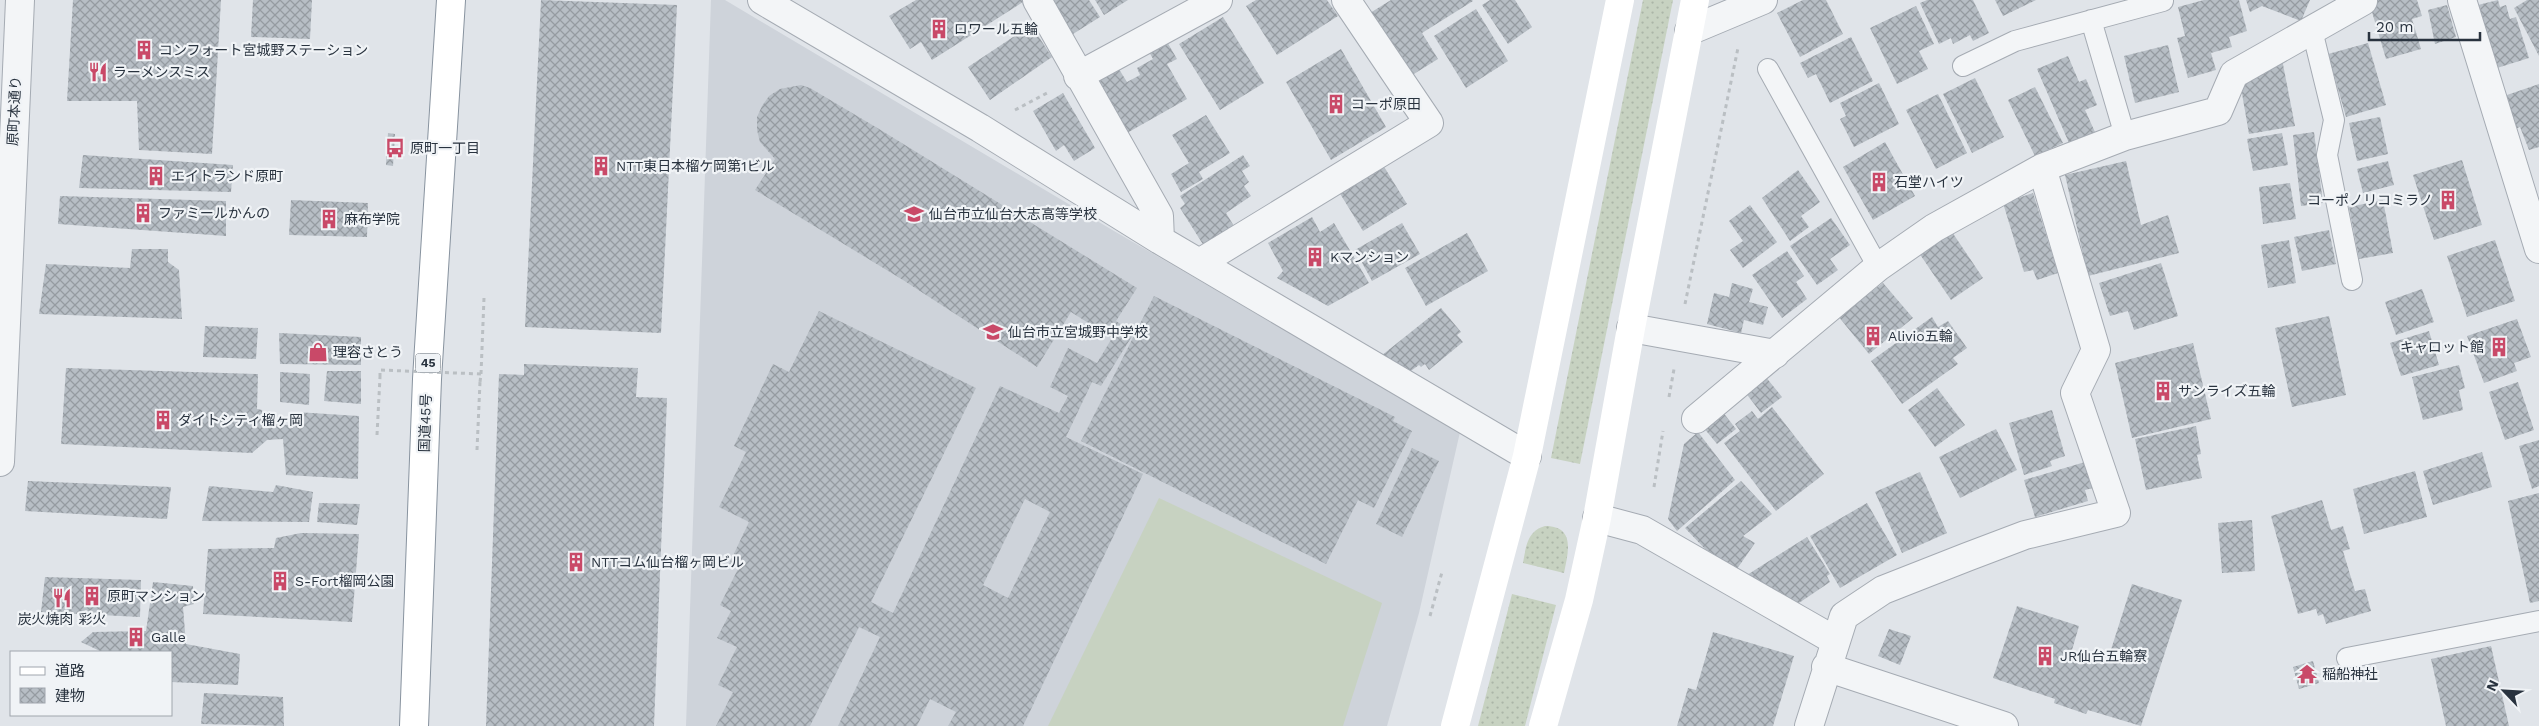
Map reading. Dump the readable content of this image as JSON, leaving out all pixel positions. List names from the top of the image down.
{
  "streets": {
    "main road": ["45", "国道45号"],
    "street": ["原町本通り"]
  },
  "places": {
    "building": [
      "ロワール五輪",
      "コンフォート宮城野ステーション",
      "コーポ原田",
      "NTT東日本榴ケ岡第1ビル",
      "エイトランド原町",
      "石堂ハイツ",
      "コーポノリコミラノ",
      "ファミールかんの",
      "麻布学院",
      "Kマンション",
      "Alivio五輪",
      "キャロット館",
      "サンライズ五輪",
      "ダイトシティ榴ヶ岡",
      "NTTコム仙台榴ヶ岡ビル",
      "S-Fort榴岡公園",
      "原町マンション",
      "Galle",
      "JR仙台五輪寮"
    ],
    "restaurant": ["ラーメンスミス", "炭火焼肉 彩火"],
    "bus stop": ["原町一丁目"],
    "school or university": ["仙台市立仙台大志高等学校", "仙台市立宮城野中学校"],
    "shop": ["理容さとう"],
    "temple": ["稲船神社"]
  },
  "legend": ["道路", "建物"],
  "scale_bar": "20 m",
  "north": "top left"
}
